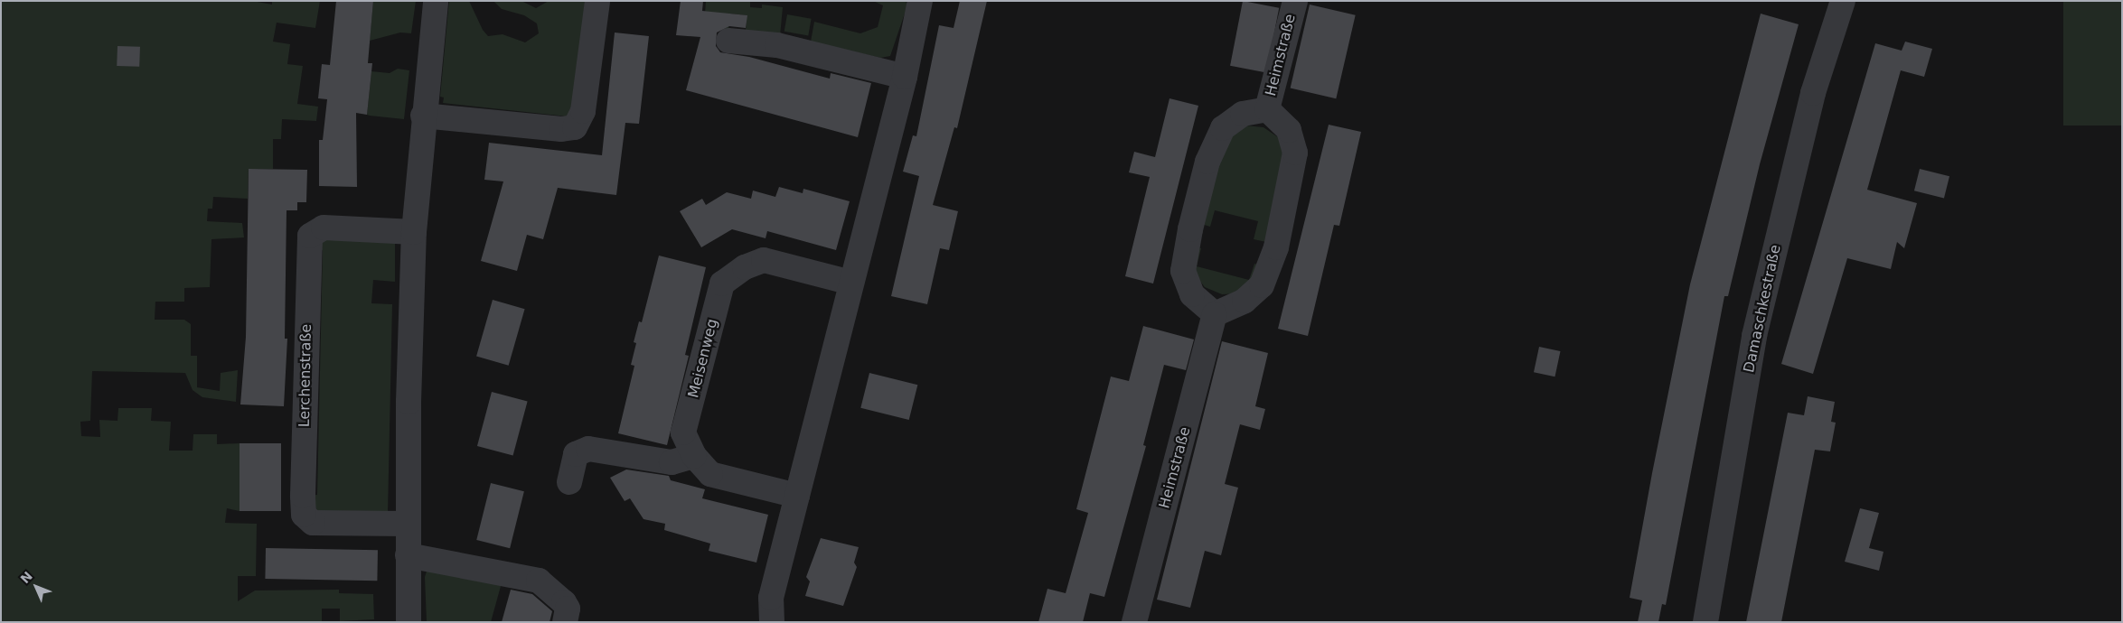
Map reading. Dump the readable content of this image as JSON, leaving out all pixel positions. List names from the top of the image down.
{
  "streets": {
    "street": [
      "Heimstraße",
      "Damaschkestraße",
      "Meisenweg",
      "Lerchenstraße"
    ]
  },
  "north": "top left"
}
